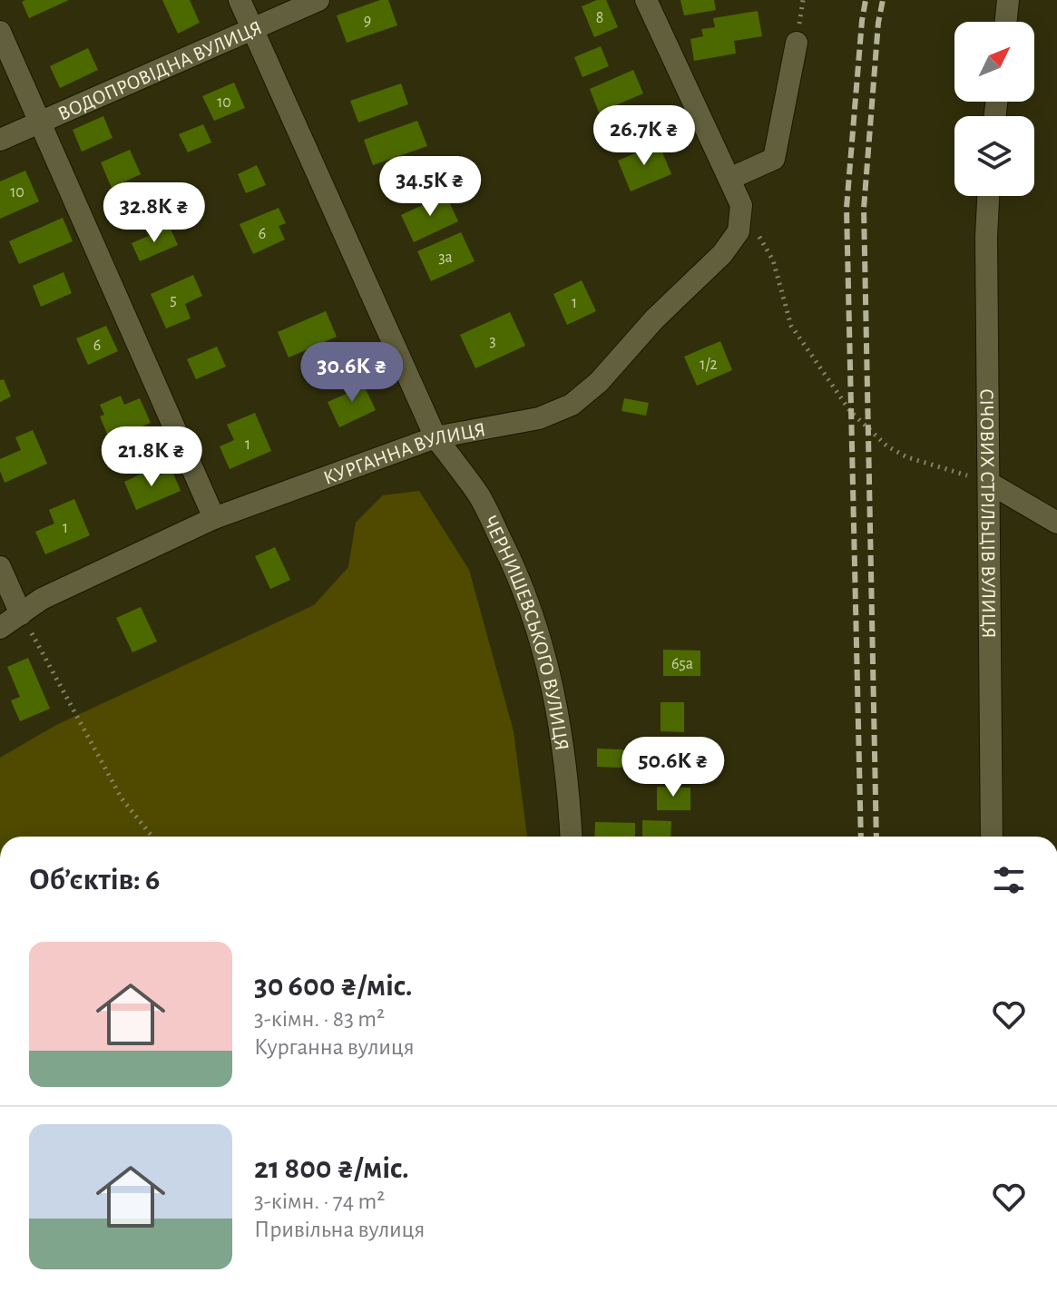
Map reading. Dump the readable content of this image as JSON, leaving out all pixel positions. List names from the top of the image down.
{
  "streets": {
    "street": [
      "ВОДОПРОВІДНА ВУЛИЦЯ",
      "КУРГАННА ВУЛИЦЯ",
      "СІЧОВИХ СТРІЛЬЦІВ ВУЛИЦЯ",
      "ЧЕРНИШЕВСЬКОГО ВУЛИЦЯ"
    ]
  },
  "crossings": [
    ["ВОДОПРОВІДНА ВУЛИЦЯ", "ЧЕРНИШЕВСЬКОГО ВУЛИЦЯ"],
    ["КУРГАННА ВУЛИЦЯ", "ЧЕРНИШЕВСЬКОГО ВУЛИЦЯ"]
  ],
  "house_numbers": [
    "8",
    "9",
    "10",
    "10",
    "6",
    "3а",
    "5",
    "1",
    "3",
    "6",
    "1/2",
    "1",
    "1",
    "65а"
  ],
  "north": "top right",
  "page": {
    "price": [
      "26.7K ₴",
      "34.5K ₴",
      "32.8K ₴",
      "30.6K ₴",
      "21.8K ₴",
      "50.6K ₴"
    ],
    "heading": "Об’єктів: 6",
    "list": [
      {
        "name": "30 600 ₴/міс.",
        "note": "3-кімн. · 83 m² · Курганна вулиця"
      },
      {
        "name": "21 800 ₴/міс.",
        "note": "3-кімн. · 74 m² · Привільна вулиця"
      }
    ]
  }
}
